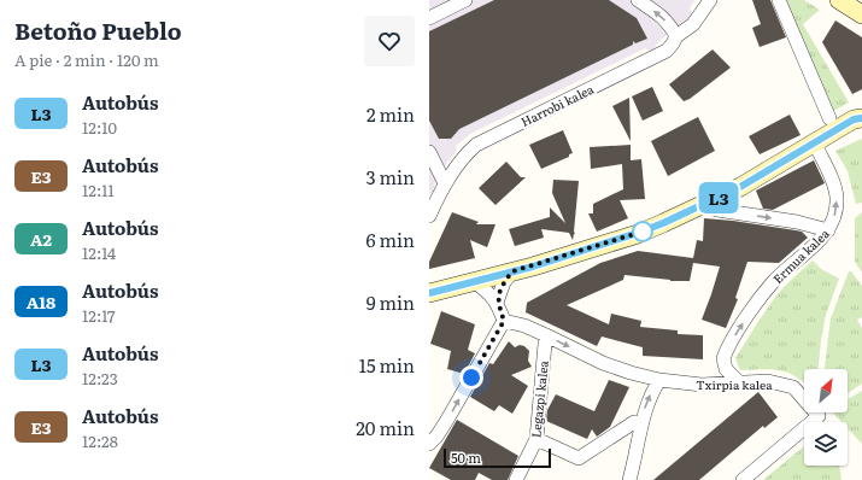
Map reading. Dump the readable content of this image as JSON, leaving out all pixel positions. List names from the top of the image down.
{
  "streets": {
    "street": [
      "Harrobi kalea",
      "Ermua kalea",
      "Txirpia kalea",
      "Legazpi kalea"
    ]
  },
  "crossings": [
    ["Ermua kalea", "Txirpia kalea"]
  ],
  "one_way": ["Ermua kalea", "Txirpia kalea"],
  "lines": ["bus line L3"],
  "scale_bar": "50 m",
  "north": "top right",
  "page": {
    "heading": ["Betoño Pueblo", "A pie · 2 min · 120 m"],
    "on_map": "L3",
    "list": [
      {
        "mark": "L3",
        "name": "Autobús",
        "note": "12:10",
        "value": "2 min"
      },
      {
        "mark": "E3",
        "name": "Autobús",
        "note": "12:11",
        "value": "3 min"
      },
      {
        "mark": "A2",
        "name": "Autobús",
        "note": "12:14",
        "value": "6 min"
      },
      {
        "mark": "A18",
        "name": "Autobús",
        "note": "12:17",
        "value": "9 min"
      },
      {
        "mark": "L3",
        "name": "Autobús",
        "note": "12:23",
        "value": "15 min"
      },
      {
        "mark": "E3",
        "name": "Autobús",
        "note": "12:28",
        "value": "20 min"
      }
    ],
    "scale": "50 m"
  }
}
